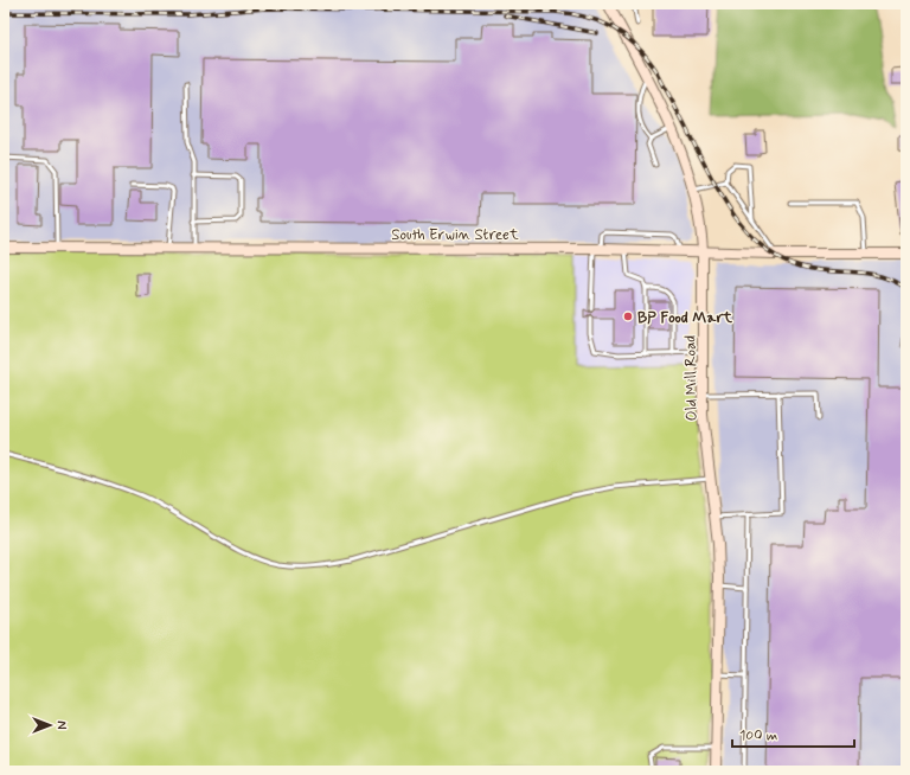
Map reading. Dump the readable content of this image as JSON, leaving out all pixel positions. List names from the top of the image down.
{
  "streets": {
    "street": ["South Erwin Street", "Old Mill Road"]
  },
  "crossings": [
    ["South Erwin Street", "Old Mill Road"]
  ],
  "places": ["BP Food Mart"],
  "scale_bar": "100 m",
  "north": "right"
}
